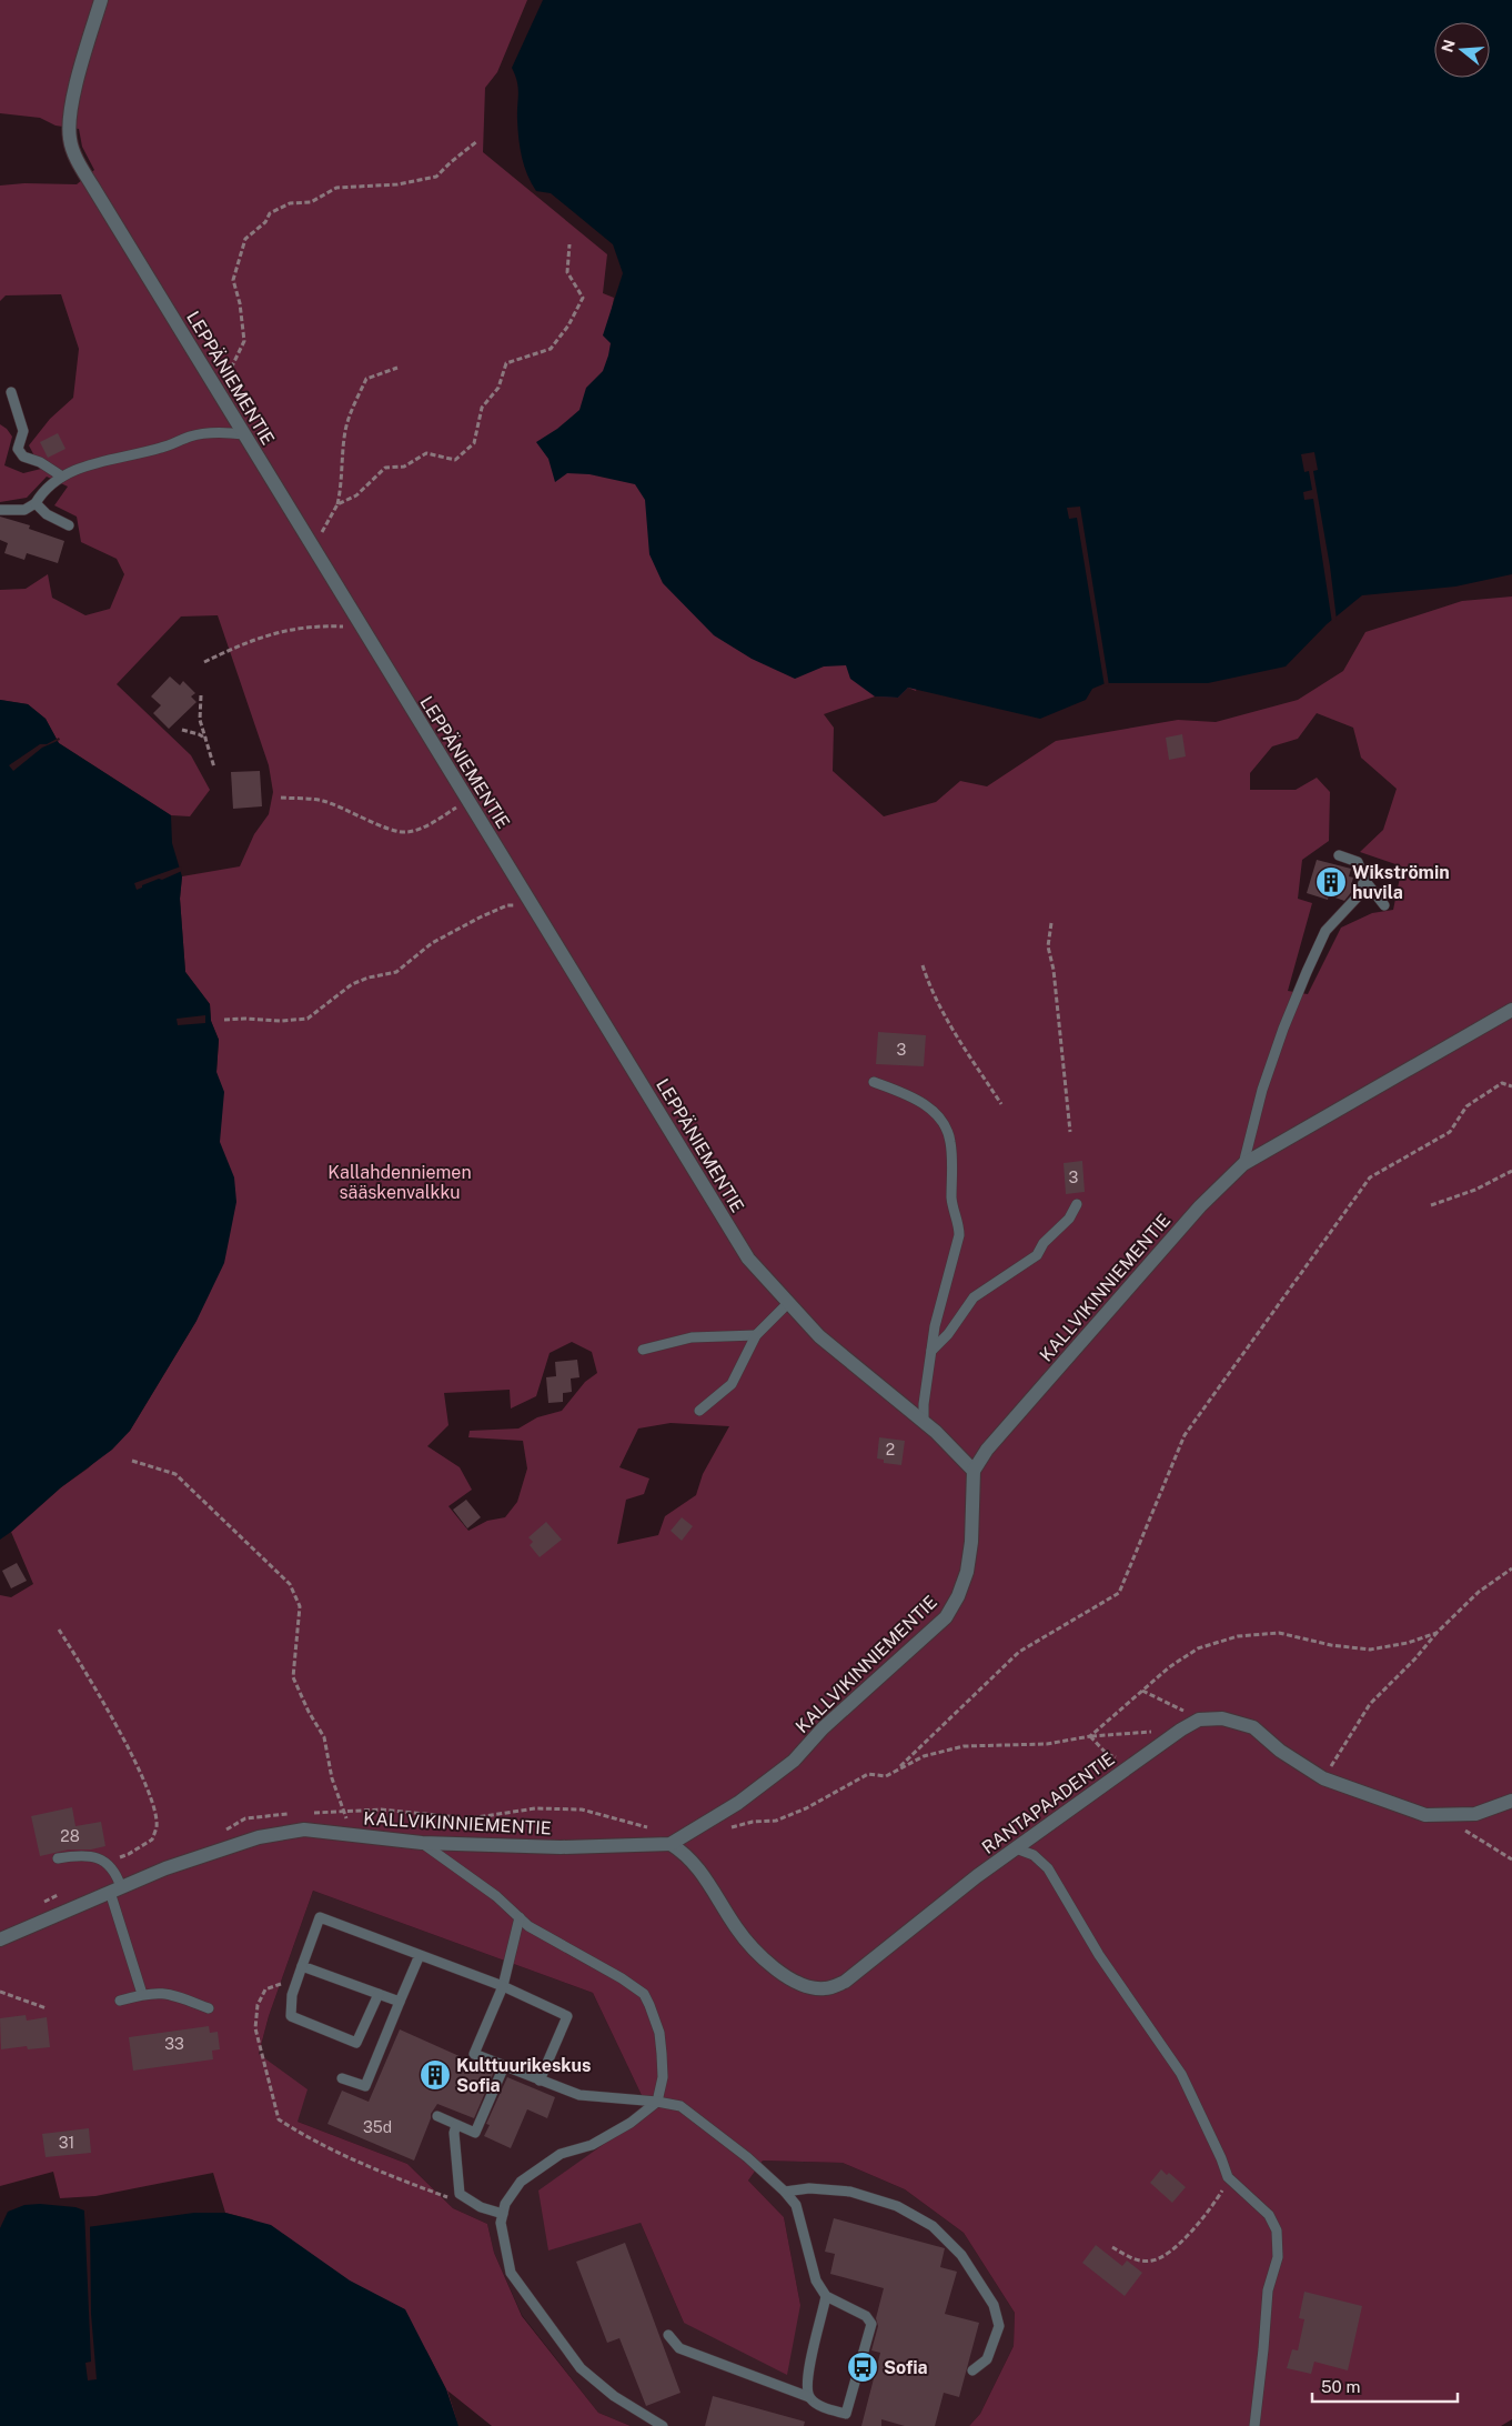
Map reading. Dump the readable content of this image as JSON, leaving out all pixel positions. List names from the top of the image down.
{
  "streets": {
    "street": ["LEPPÄNIEMENTIE", "KALLVIKINNIEMENTIE", "RANTAPAADENTIE"]
  },
  "crossings": [
    ["LEPPÄNIEMENTIE", "KALLVIKINNIEMENTIE"],
    ["KALLVIKINNIEMENTIE", "RANTAPAADENTIE"]
  ],
  "parks": ["Kallahdenniemen sääskenvalkku"],
  "places": {
    "building": ["Wikströmin huvila", "Kulttuurikeskus Sofia"],
    "bus stop": ["Sofia"]
  },
  "house_numbers": [
    "3",
    "3",
    "2",
    "28",
    "33",
    "35d",
    "31"
  ],
  "scale_bar": "50 m",
  "north": "left"
}
